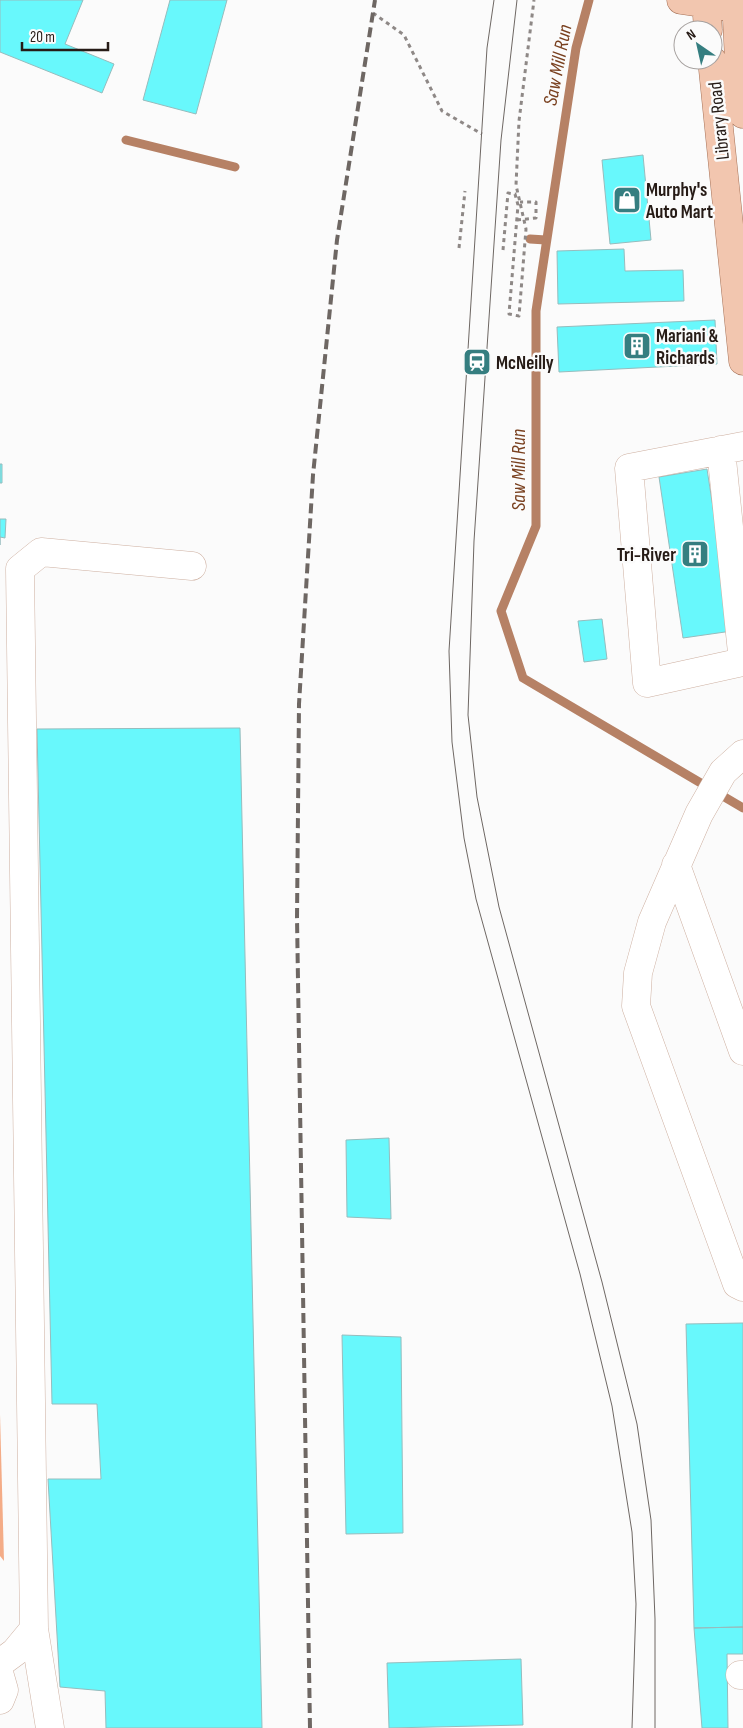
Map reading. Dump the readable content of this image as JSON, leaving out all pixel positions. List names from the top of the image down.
{
  "streets": {
    "main road": ["Library Road"]
  },
  "water": ["Saw Mill Run"],
  "places": {
    "shop": ["Murphy's Auto Mart"],
    "building": ["Mariani & Richards", "Tri-River"],
    "station": ["McNeilly"]
  },
  "scale_bar": "20 m",
  "north": "top left"
}
